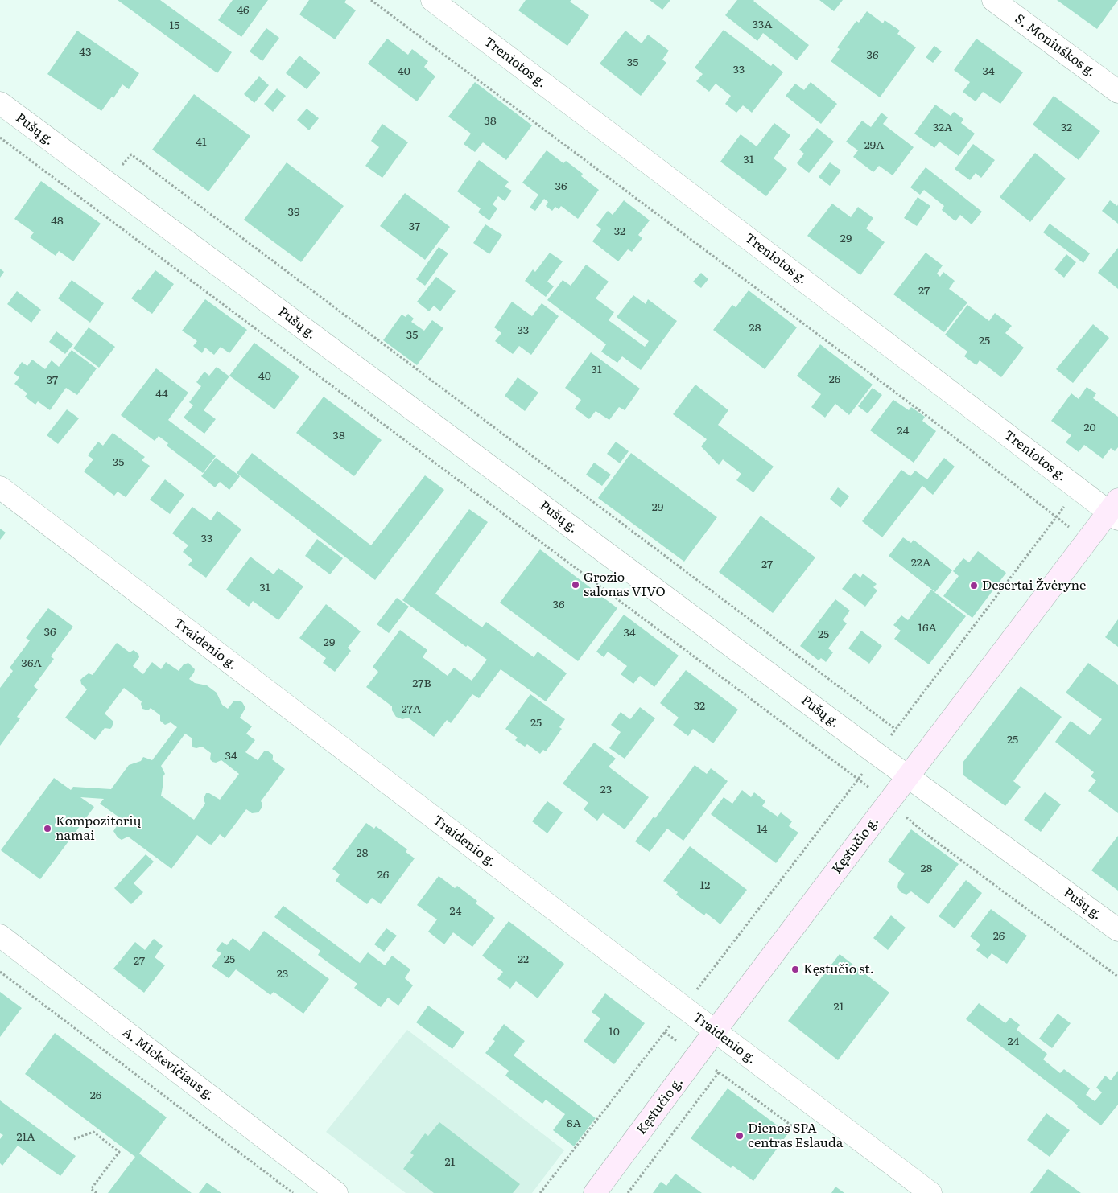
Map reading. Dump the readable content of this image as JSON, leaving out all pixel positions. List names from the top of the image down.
{
  "streets": {
    "main road": ["Kęstučio g."],
    "street": [
      "S. Moniuškos g.",
      "Treniotos g.",
      "Pušų g.",
      "Traidenio g.",
      "A. Mickevičiaus g."
    ]
  },
  "crossings": [
    ["Treniotos g.", "Kęstučio g."],
    ["Pušų g.", "Kęstučio g."],
    ["Traidenio g.", "Kęstučio g."]
  ],
  "places": [
    "Grozio salonas VIVO",
    "Desertai Žvėryne",
    "Kompozitorių namai",
    "Kęstučio st.",
    "Dienos SPA centras Eslauda"
  ],
  "house_numbers": [
    "46",
    "33A",
    "15",
    "43",
    "36",
    "35",
    "33",
    "40",
    "34",
    "38",
    "32A",
    "32",
    "41",
    "29A",
    "31",
    "36",
    "39",
    "48",
    "37",
    "32",
    "29",
    "27",
    "28",
    "33",
    "35",
    "25",
    "31",
    "40",
    "26",
    "37",
    "44",
    "20",
    "24",
    "38",
    "35",
    "29",
    "33",
    "22A",
    "27",
    "31",
    "36",
    "16A",
    "36",
    "34",
    "25",
    "29",
    "36A",
    "27B",
    "32",
    "27A",
    "25",
    "25",
    "34",
    "23",
    "14",
    "28",
    "28",
    "26",
    "12",
    "24",
    "26",
    "25",
    "22",
    "27",
    "23",
    "21",
    "10",
    "24",
    "26",
    "8A",
    "21A",
    "21"
  ]
}
